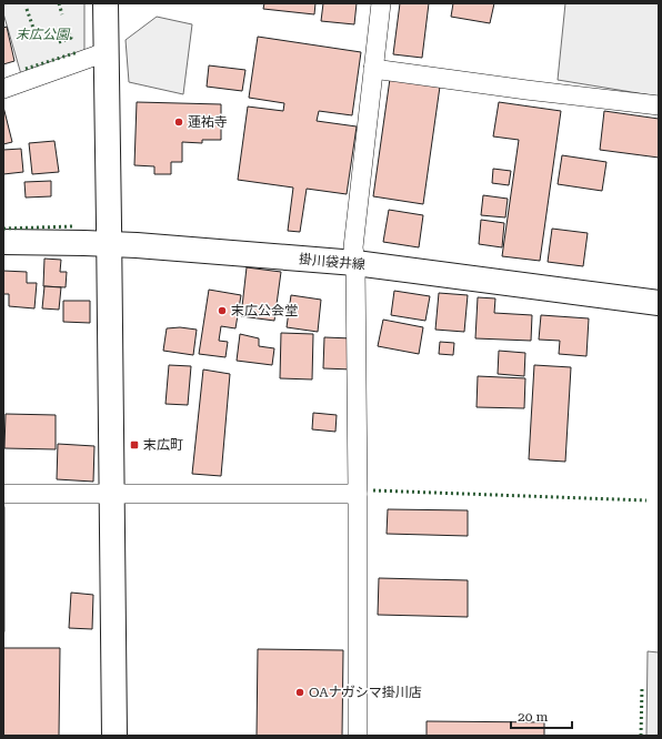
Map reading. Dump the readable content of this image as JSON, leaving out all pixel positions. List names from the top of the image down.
{
  "streets": {
    "street": ["掛川袋井線"]
  },
  "parks": ["末広公園"],
  "places": {
    "other": ["蓮祐寺", "末広公会堂", "OAナガシマ掛川店"],
    "transit": ["末広町"]
  },
  "scale_bar": "20 m"
}
